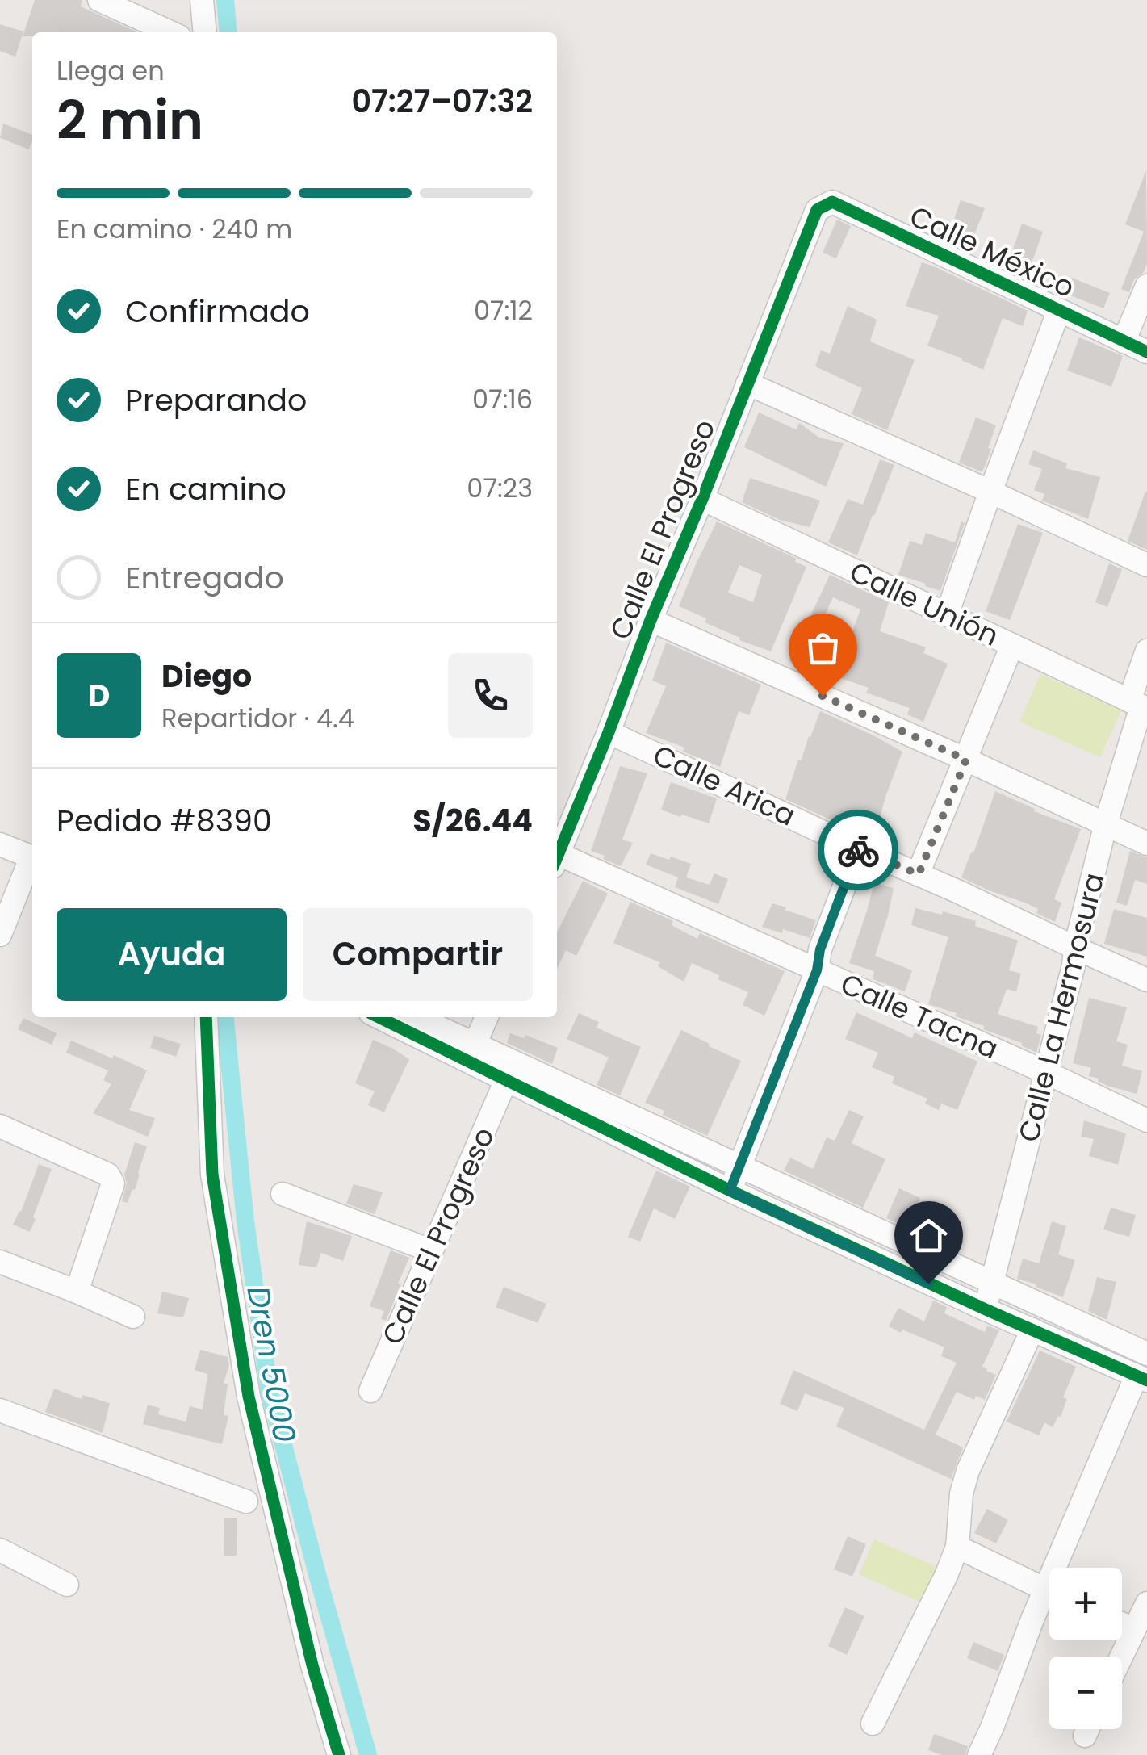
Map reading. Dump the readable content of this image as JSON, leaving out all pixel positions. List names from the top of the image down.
{
  "streets": {
    "street": [
      "Calle México",
      "Calle El Progreso",
      "Calle Unión",
      "Calle Arica",
      "Calle La Hermosura",
      "Calle Tacna"
    ]
  },
  "crossings": [
    ["Calle México", "Calle El Progreso"],
    ["Calle El Progreso", "Calle Unión"],
    ["Calle El Progreso", "Calle Arica"],
    ["Calle Unión", "Calle La Hermosura"],
    ["Calle Arica", "Calle La Hermosura"],
    ["Calle La Hermosura", "Calle Tacna"]
  ],
  "water": ["Dren 5000"],
  "page": {
    "heading": ["2 min", "Llega en", "07:27–07:32"],
    "panel": [
      "Diego",
      "Repartidor · 4.4",
      "Pedido #8390",
      "S/26.44"
    ],
    "bar": "En camino · 240 m",
    "list": [
      ["Confirmado", "07:12"],
      ["Preparando", "07:16"],
      ["En camino", "07:23"],
      "Entregado"
    ],
    "round": "D",
    "buttons": ["Ayuda", "Compartir"],
    "map_buttons": ["+", "−"]
  }
}
